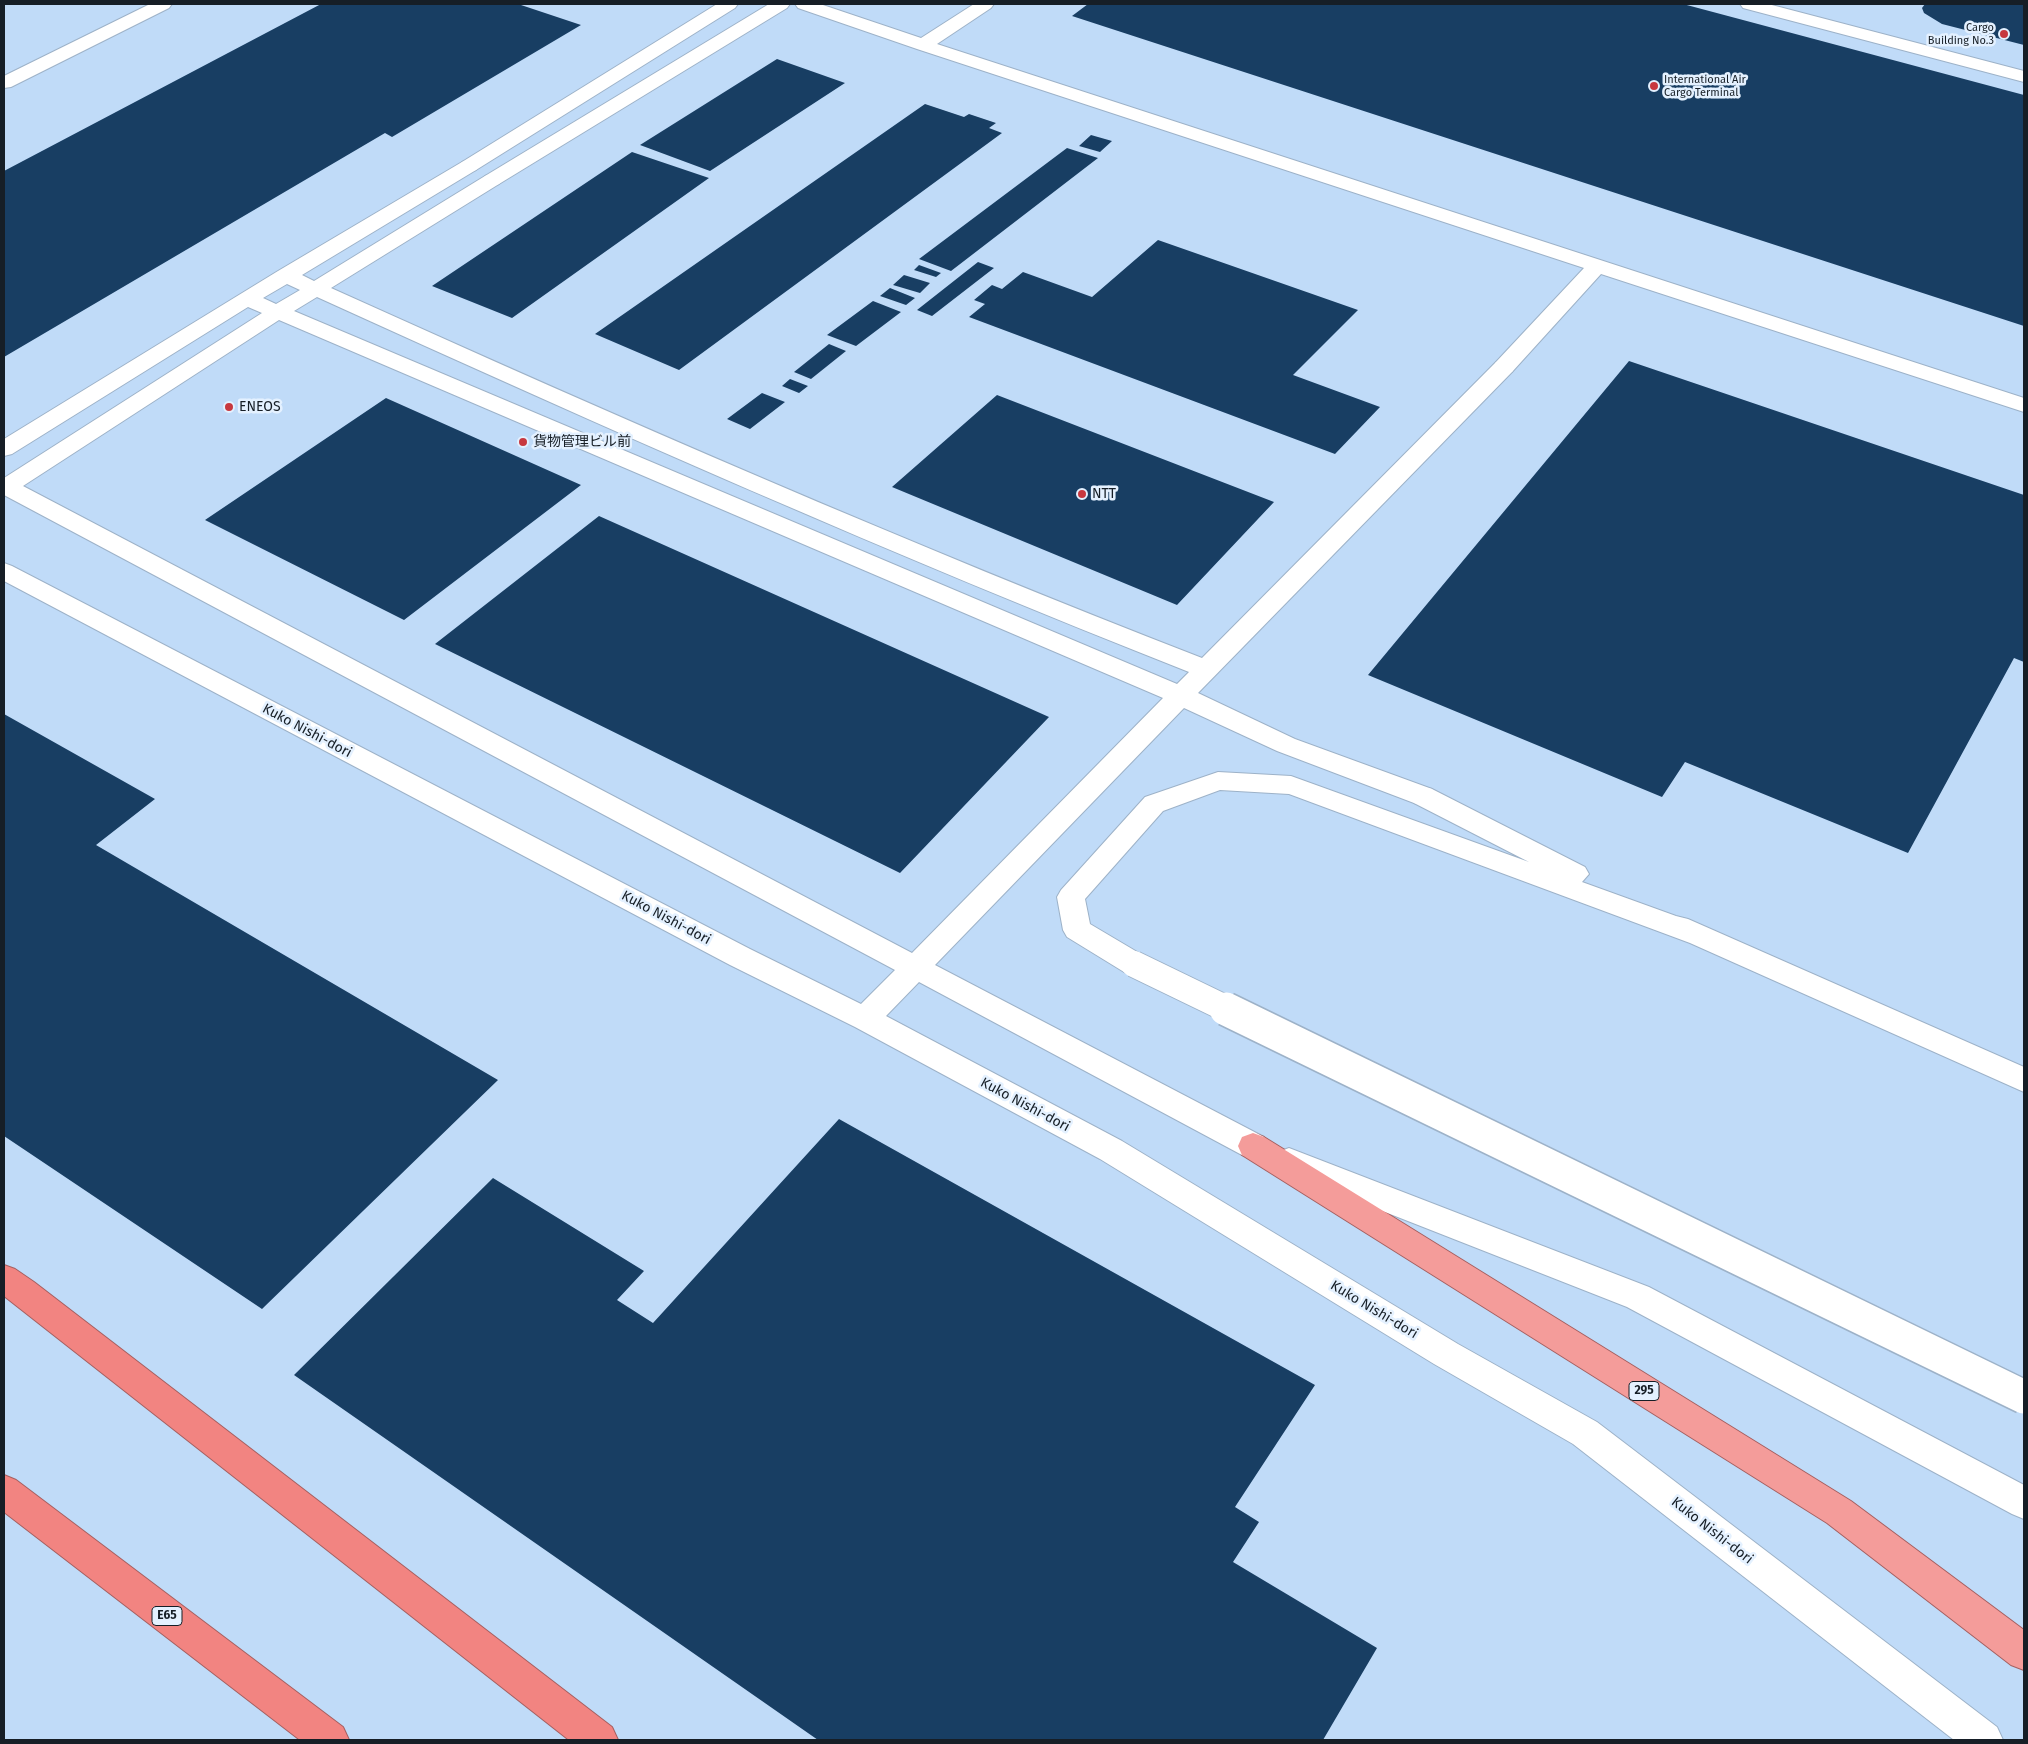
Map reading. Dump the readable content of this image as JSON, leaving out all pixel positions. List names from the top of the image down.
{
  "streets": {
    "highway": ["295", "E65"],
    "street": ["Kuko Nishi-dori"]
  },
  "places": [
    "Cargo Building No.3",
    "International Air Cargo Terminal",
    "ENEOS",
    "貨物管理ビル前",
    "NTT"
  ]
}
